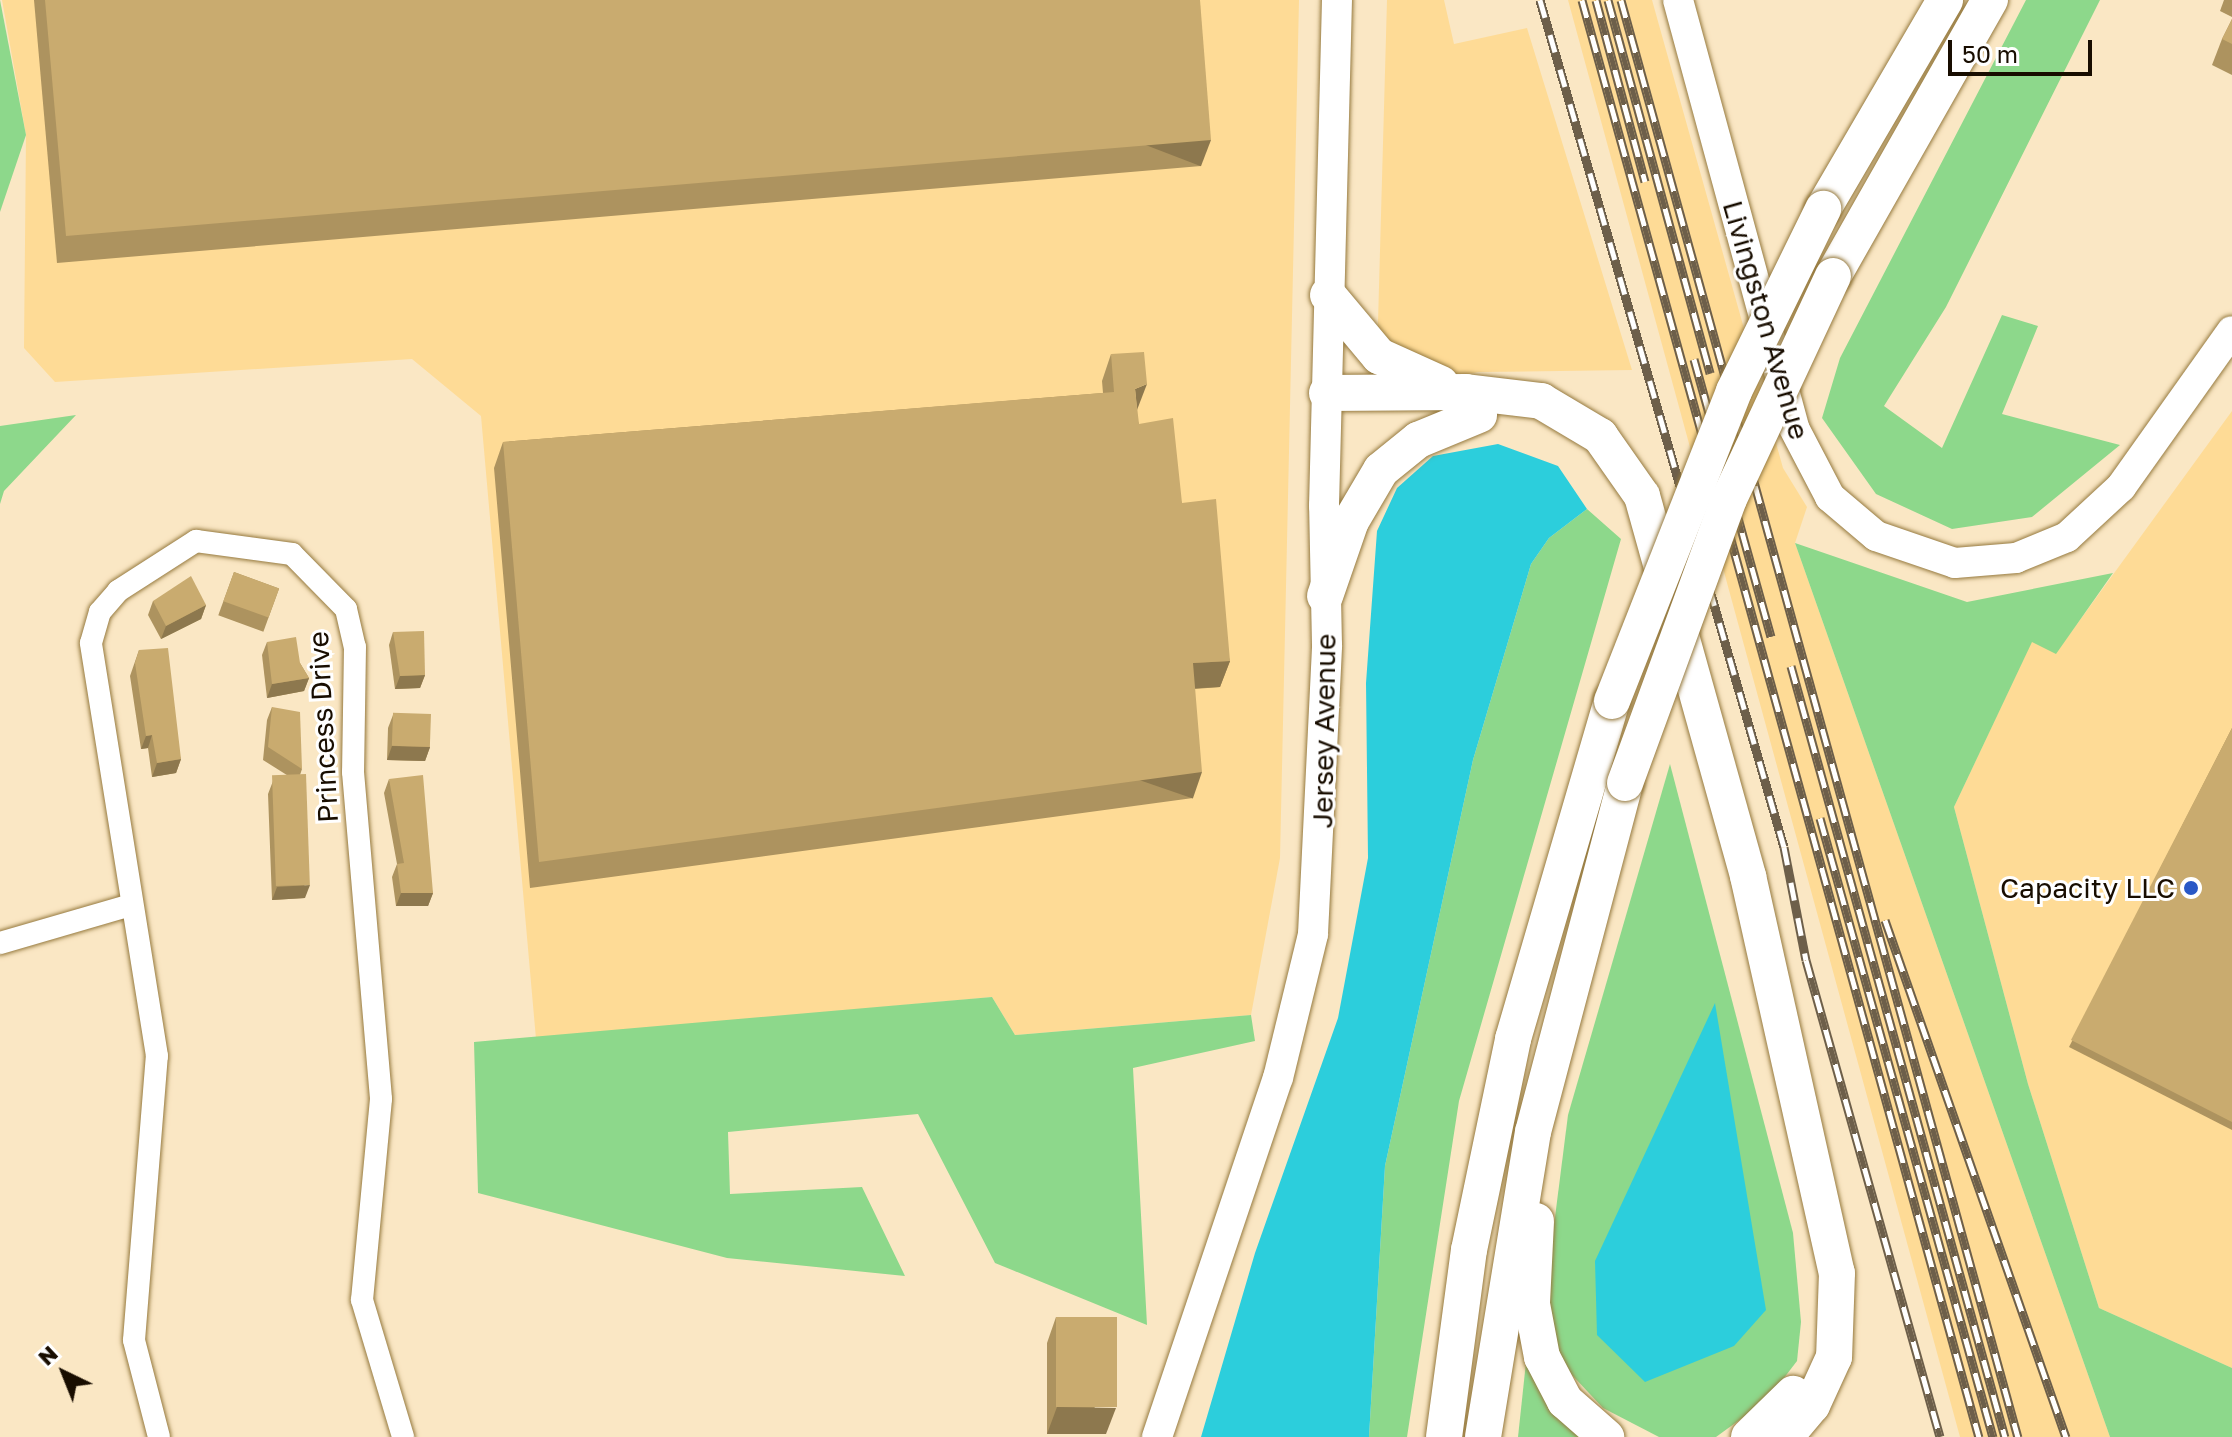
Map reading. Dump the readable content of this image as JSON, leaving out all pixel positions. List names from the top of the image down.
{
  "streets": {
    "main road": ["Livingston Avenue", "Jersey Avenue"],
    "street": ["Princess Drive"]
  },
  "places": ["Capacity LLC"],
  "scale_bar": "50 m",
  "north": "top left"
}
